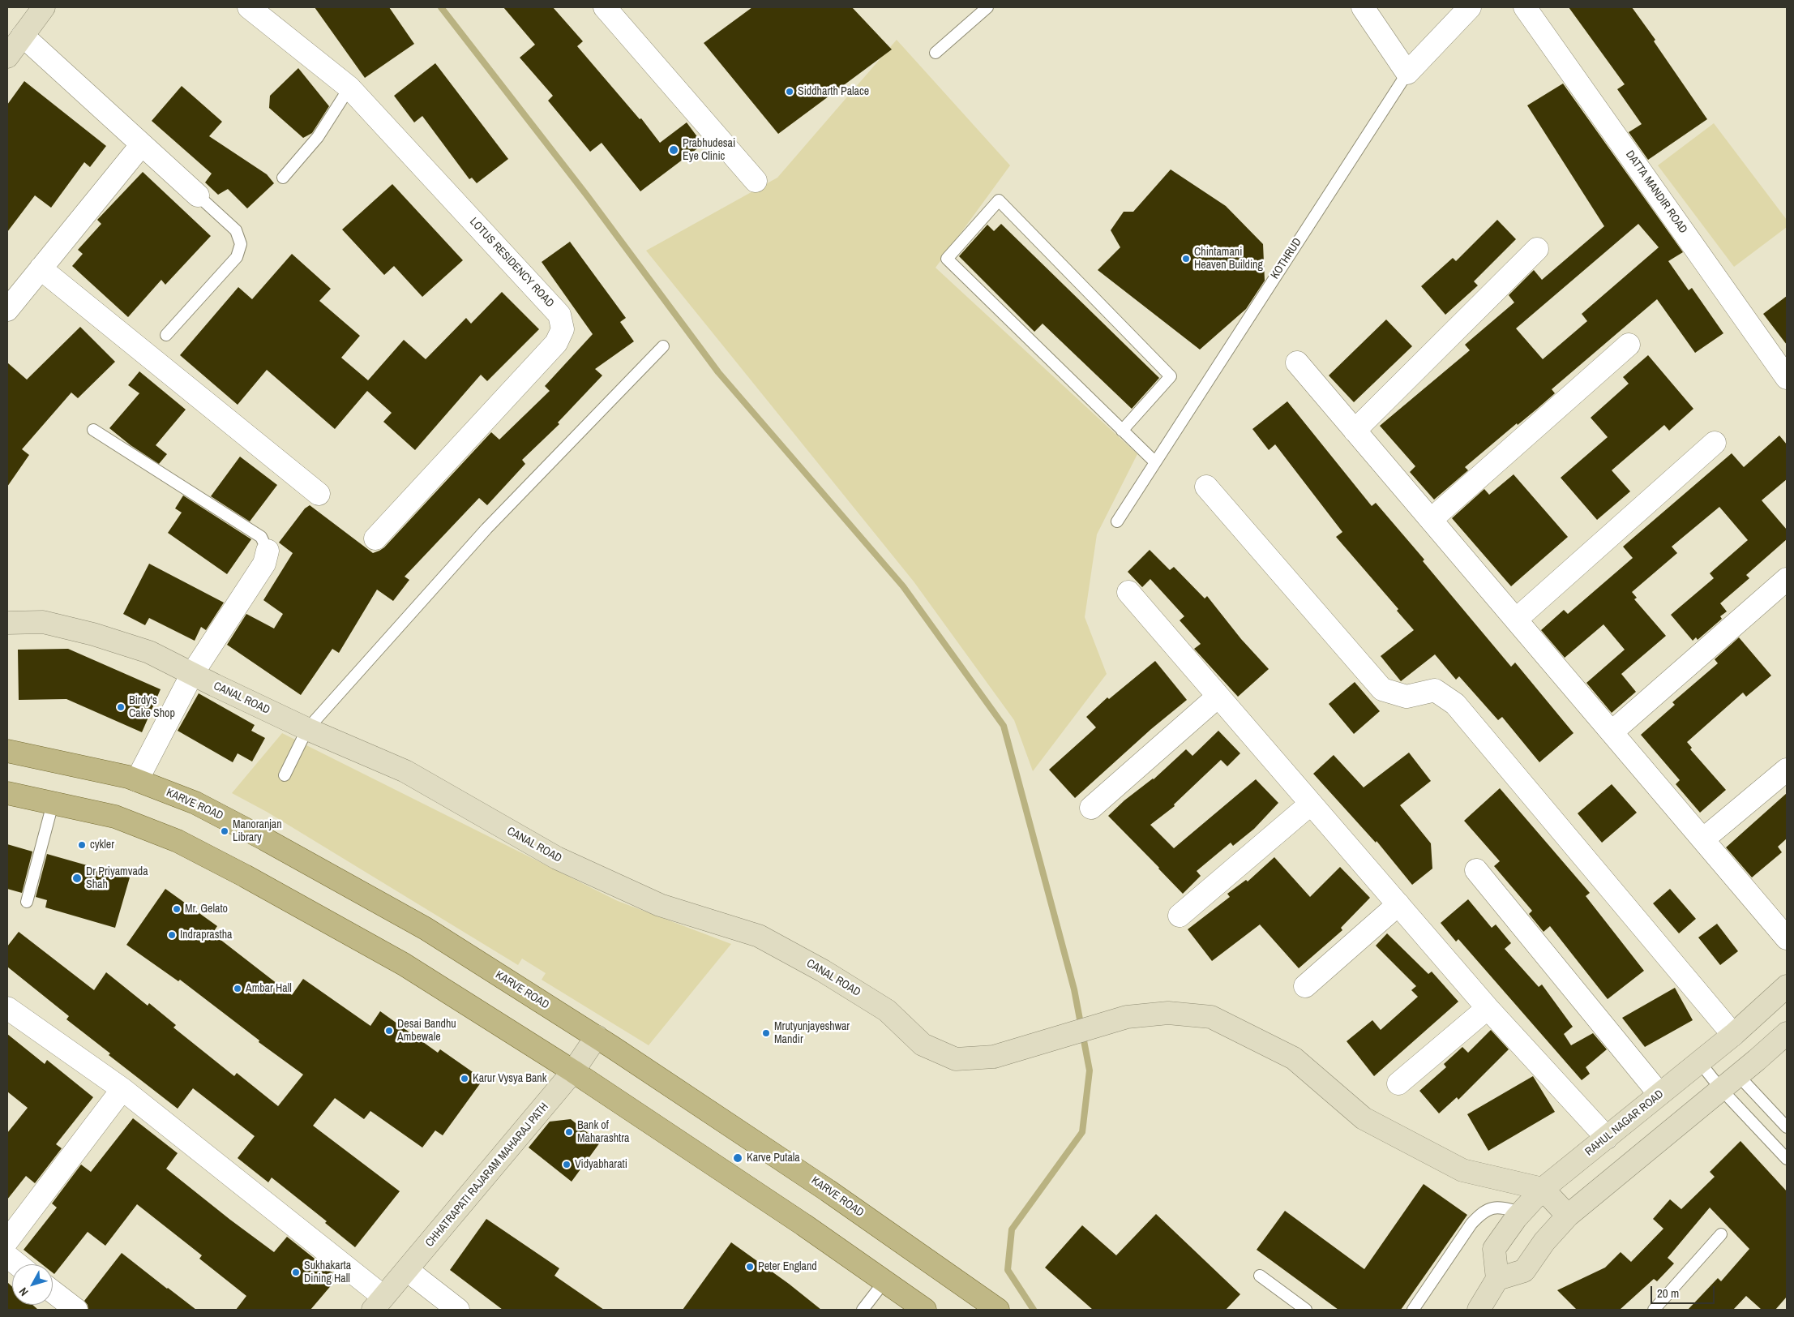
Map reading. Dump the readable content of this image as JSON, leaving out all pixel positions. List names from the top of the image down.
{
  "streets": {
    "main road": ["KARVE ROAD"],
    "street": [
      "DATTA MANDIR ROAD",
      "KOTHRUD",
      "LOTUS RESIDENCY ROAD",
      "CANAL ROAD",
      "RAHUL NAGAR ROAD",
      "CHHATRAPATI RAJARAM MAHARAJ PATH"
    ]
  },
  "crossings": [
    ["CANAL ROAD", "RAHUL NAGAR ROAD"],
    ["KARVE ROAD", "CHHATRAPATI RAJARAM MAHARAJ PATH"]
  ],
  "places": [
    "Siddharth Palace",
    "Prabhudesai Eye Clinic",
    "Chintamani Heaven Building",
    "Birdy's Cake Shop",
    "Manoranjan Library",
    "cykler",
    "Dr Priyamvada Shah",
    "Mr. Gelato",
    "Indraprastha",
    "Ambar Hall",
    "Desai Bandhu Ambewale",
    "Mrutyunjayeshwar Mandir",
    "Karur Vysya Bank",
    "Bank of Maharashtra",
    "Karve Putala",
    "Vidyabharati",
    "Peter England",
    "Sukhakarta Dining Hall"
  ],
  "scale_bar": "20 m",
  "north": "bottom left"
}
